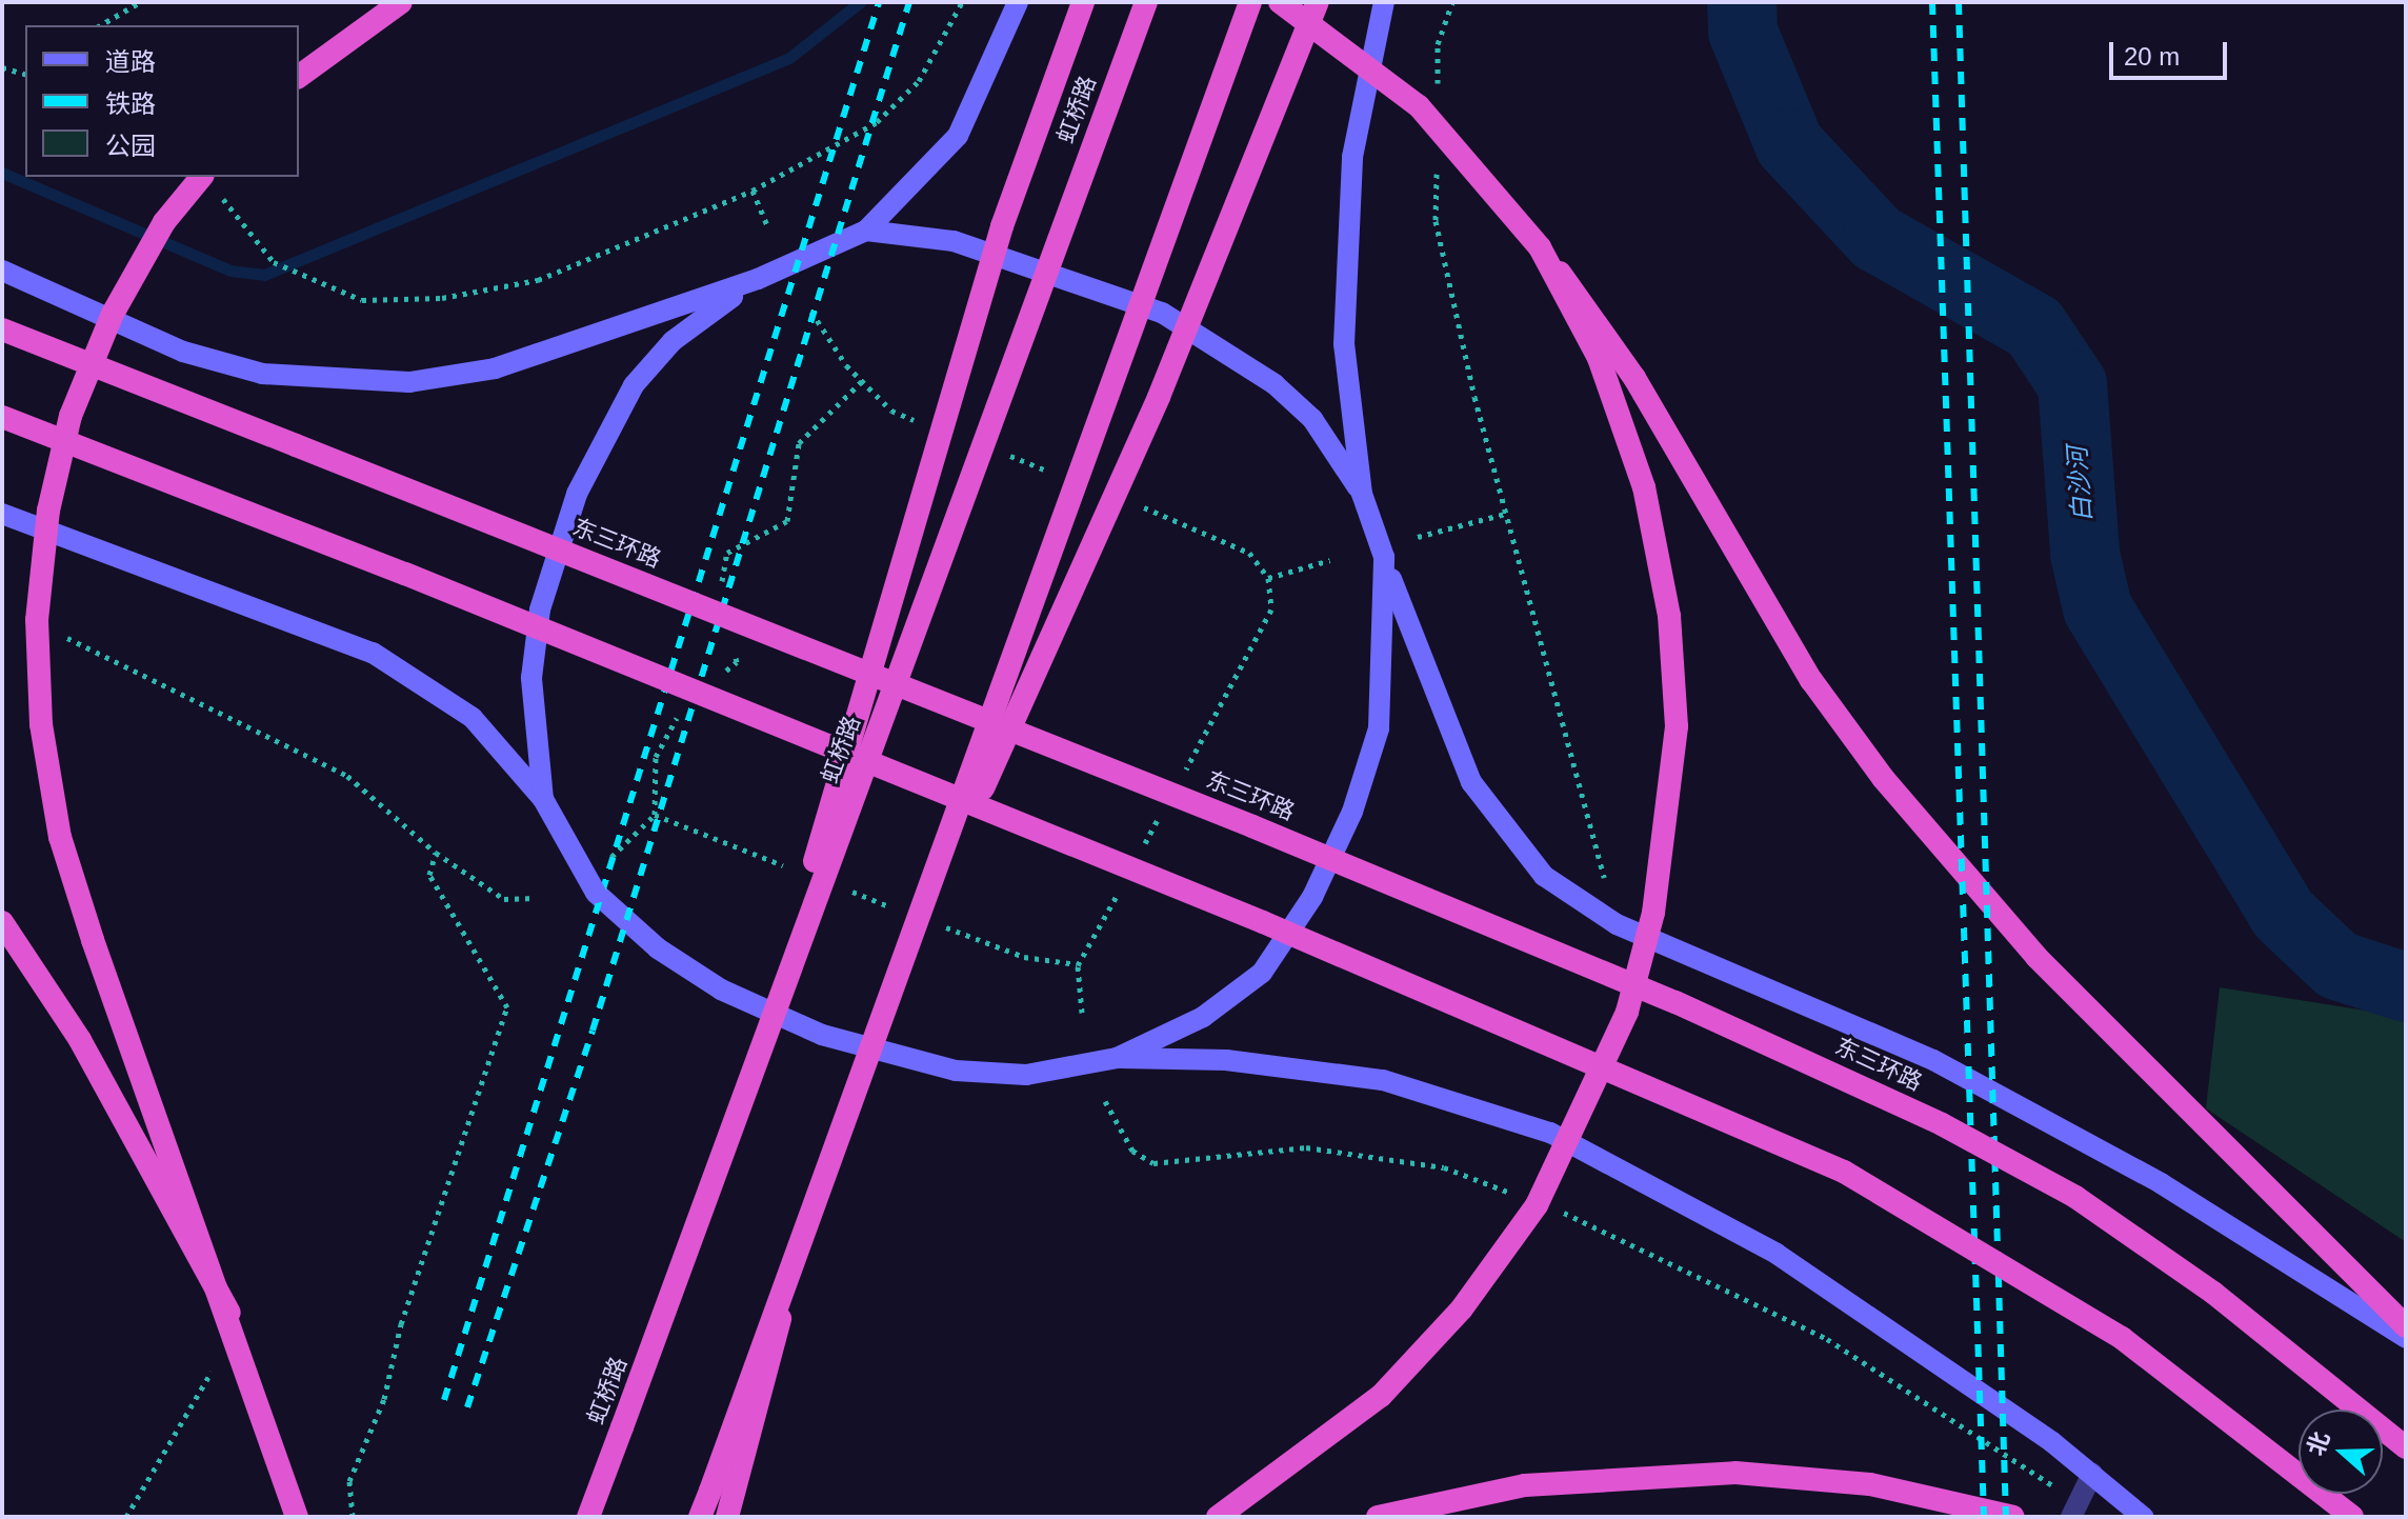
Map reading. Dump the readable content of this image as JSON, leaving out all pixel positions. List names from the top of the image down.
{
  "streets": {
    "highway": ["虹桥路", "东三环路"]
  },
  "water": ["白沙河"],
  "legend": ["道路", "铁路", "公园"],
  "scale_bar": "20 m",
  "north": "left"
}
